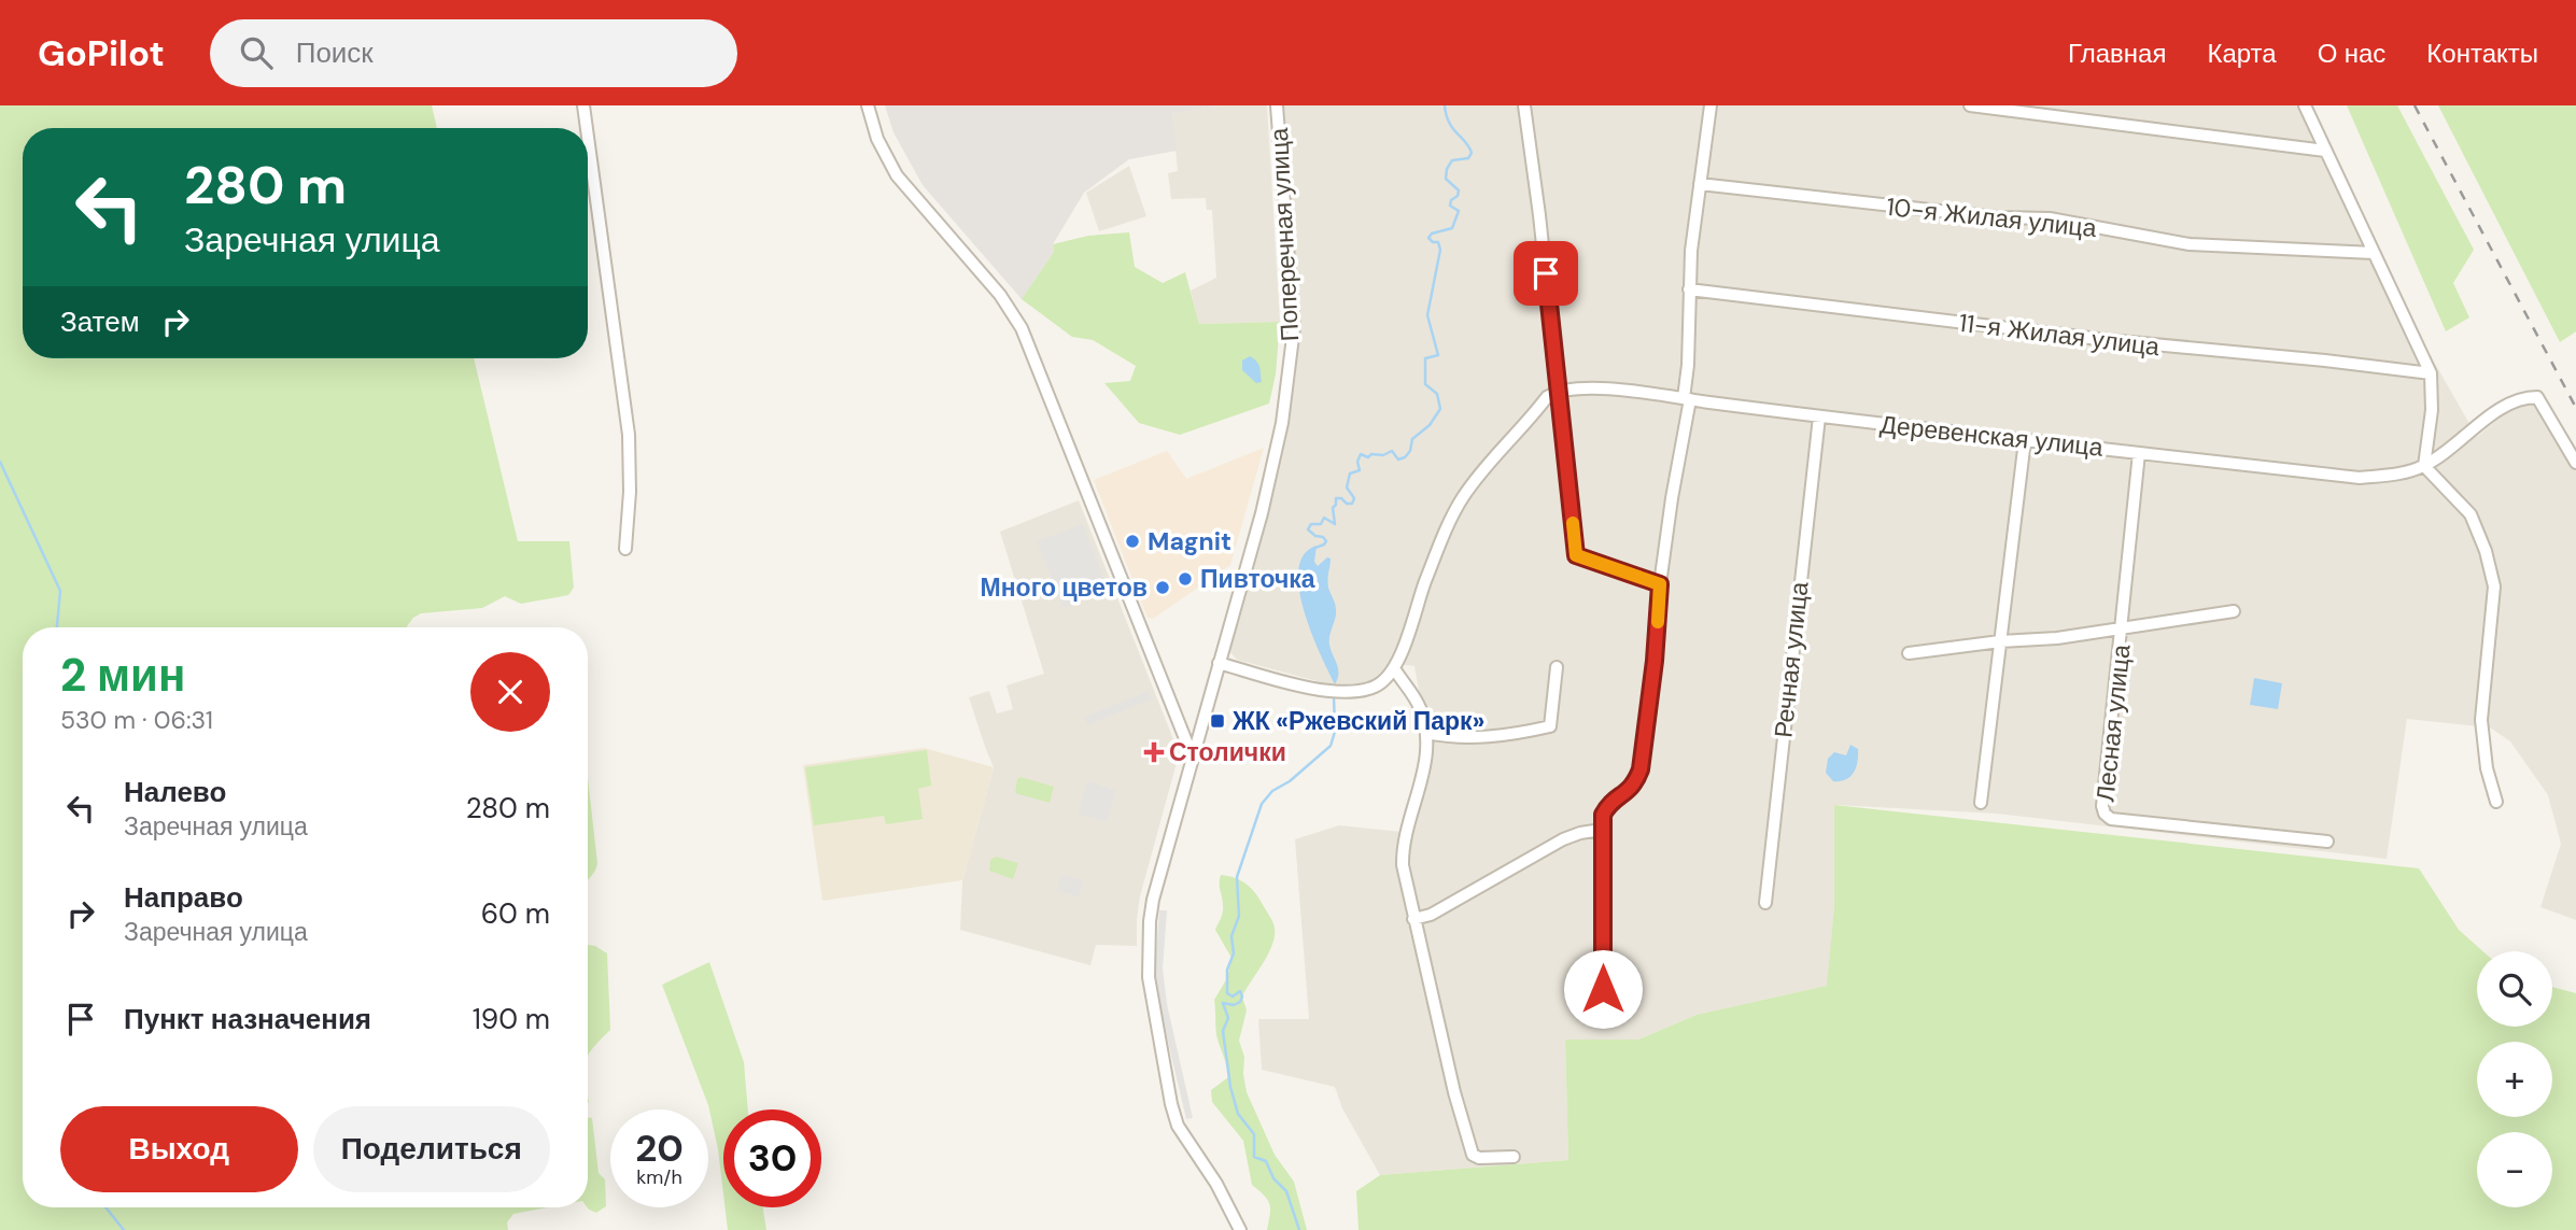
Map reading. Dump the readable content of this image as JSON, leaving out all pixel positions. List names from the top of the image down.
{
  "streets": {
    "street": [
      "10-я Жилая улица",
      "Поперечная улица",
      "11-я Жилая улица",
      "Деревенская улица",
      "Речная улица",
      "Лесная улица"
    ]
  },
  "crossings": [
    ["Деревенская улица", "Речная улица"],
    ["Деревенская улица", "Лесная улица"]
  ],
  "places": {
    "other": ["Magnit", "Пивточка", "Много цветов"],
    "transit": ["ЖК «Ржевский Парк»"],
    "health": ["Столички"]
  },
  "page": {
    "header": "GoPilot",
    "search": "Поиск",
    "nav": [
      "Главная",
      "Карта",
      "О нас",
      "Контакты"
    ],
    "turn": ["280 m", "Заречная улица"],
    "then": "Затем",
    "heading": ["2 мин", "530 m · 06:31"],
    "list": [
      {
        "name": "Налево",
        "note": "Заречная улица",
        "value": "280 m"
      },
      {
        "name": "Направо",
        "note": "Заречная улица",
        "value": "60 m"
      },
      {
        "name": "Пункт назначения",
        "value": "190 m"
      }
    ],
    "map_buttons": ["+", "−"],
    "buttons": ["Выход", "Поделиться"],
    "speed": "20 km/h",
    "limit": "30"
  }
}
